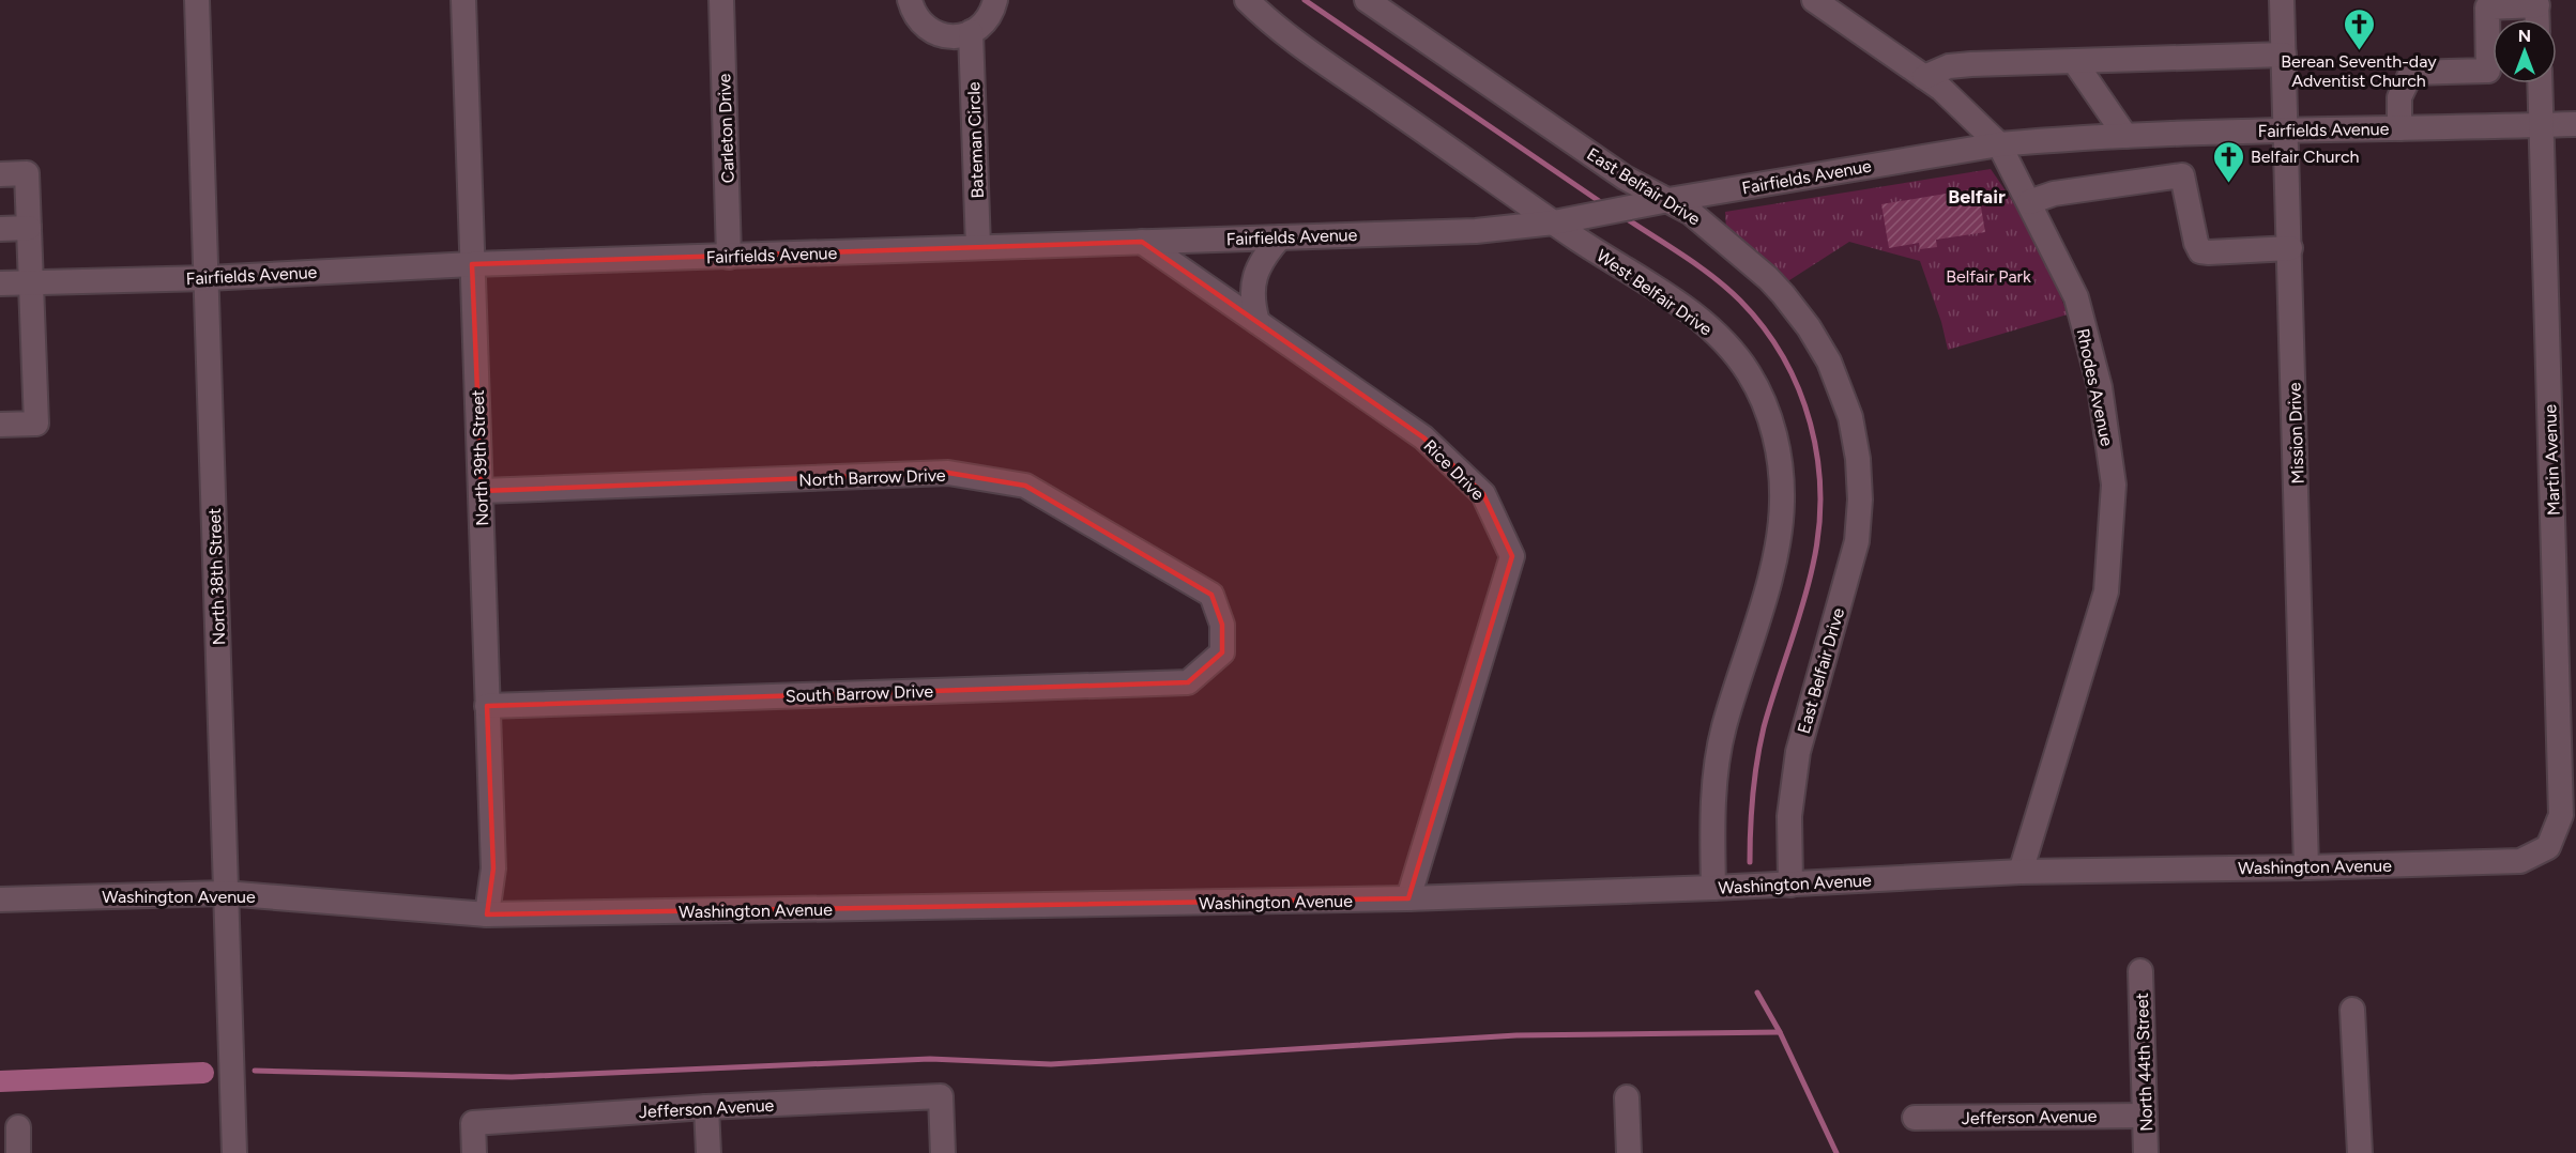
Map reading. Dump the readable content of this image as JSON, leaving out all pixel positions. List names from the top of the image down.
{
  "streets": {
    "street": [
      "Carleton Drive",
      "Fairfields Avenue",
      "Bateman Circle",
      "East Belfair Drive",
      "West Belfair Drive",
      "Rhodes Avenue",
      "Mission Drive",
      "North 39th Street",
      "Martin Avenue",
      "Rice Drive",
      "North Barrow Drive",
      "North 38th Street",
      "South Barrow Drive",
      "Washington Avenue",
      "North 44th Street",
      "Jefferson Avenue"
    ]
  },
  "crossings": [
    ["Carleton Drive", "Fairfields Avenue"],
    ["Fairfields Avenue", "Bateman Circle"],
    ["Fairfields Avenue", "East Belfair Drive"],
    ["Fairfields Avenue", "West Belfair Drive"],
    ["Fairfields Avenue", "Rhodes Avenue"],
    ["Fairfields Avenue", "Mission Drive"],
    ["Fairfields Avenue", "North 39th Street"],
    ["Fairfields Avenue", "Martin Avenue"],
    ["Fairfields Avenue", "Rice Drive"],
    ["Fairfields Avenue", "North 38th Street"],
    ["East Belfair Drive", "Washington Avenue"],
    ["West Belfair Drive", "Washington Avenue"],
    ["Rhodes Avenue", "Washington Avenue"],
    ["Mission Drive", "Washington Avenue"],
    ["North 39th Street", "North Barrow Drive"],
    ["North 39th Street", "South Barrow Drive"],
    ["North 39th Street", "Washington Avenue"],
    ["Martin Avenue", "Washington Avenue"],
    ["Rice Drive", "Washington Avenue"],
    ["North Barrow Drive", "South Barrow Drive"],
    ["North 38th Street", "Washington Avenue"],
    ["North 44th Street", "Jefferson Avenue"]
  ],
  "districts": ["Belfair"],
  "parks": ["Belfair Park"],
  "places": {
    "church": ["Berean Seventh-day Adventist Church", "Belfair Church"]
  },
  "north": "top"
}
